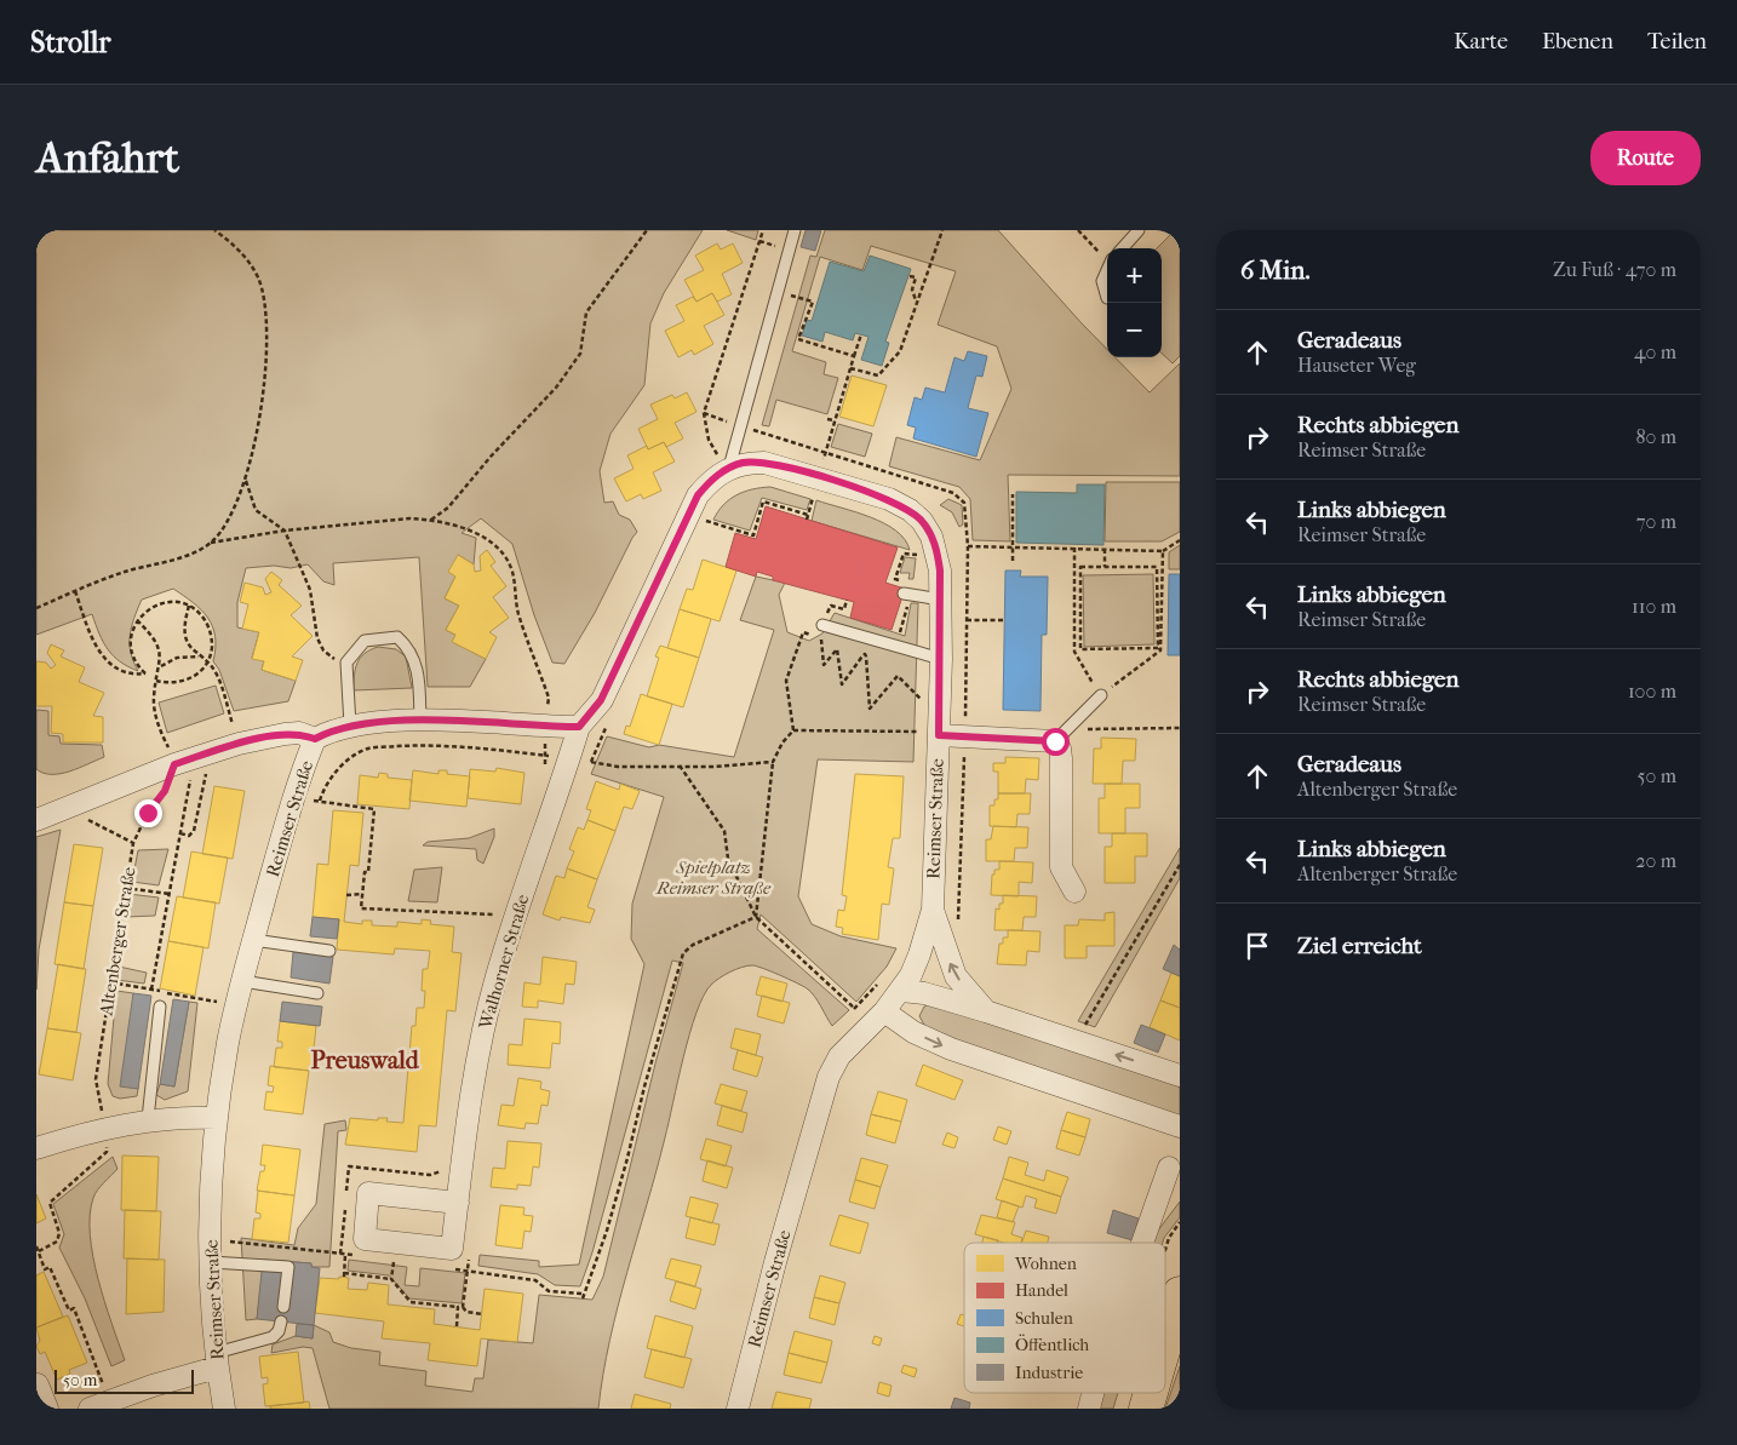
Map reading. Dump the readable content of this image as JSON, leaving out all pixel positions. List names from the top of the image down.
{
  "streets": {
    "street": ["Reimser Straße", "Walhorner Straße"],
    "path": ["Altenberger Straße"]
  },
  "crossings": [
    ["Reimser Straße", "Walhorner Straße"]
  ],
  "districts": ["Preuswald"],
  "parks": ["Spielplatz Reimser Straße"],
  "legend": [
    "Wohnen",
    "Handel",
    "Schulen",
    "Öffentlich",
    "Industrie"
  ],
  "scale_bar": "50 m",
  "page": {
    "header": "Strollr",
    "nav": ["Karte", "Ebenen", "Teilen"],
    "buttons": "Route",
    "title": "Anfahrt",
    "heading": ["6 Min.", "Zu Fuß · 470 m"],
    "map_buttons": ["+", "−"],
    "list": [
      ["Geradeaus", "Hauseter Weg", "40 m"],
      ["Rechts abbiegen", "Reimser Straße", "80 m"],
      ["Links abbiegen", "Reimser Straße", "70 m"],
      ["Links abbiegen", "Reimser Straße", "110 m"],
      ["Rechts abbiegen", "Reimser Straße", "100 m"],
      ["Geradeaus", "Altenberger Straße", "50 m"],
      ["Links abbiegen", "Altenberger Straße", "20 m"],
      "Ziel erreicht"
    ],
    "scale": "50 m"
  }
}
